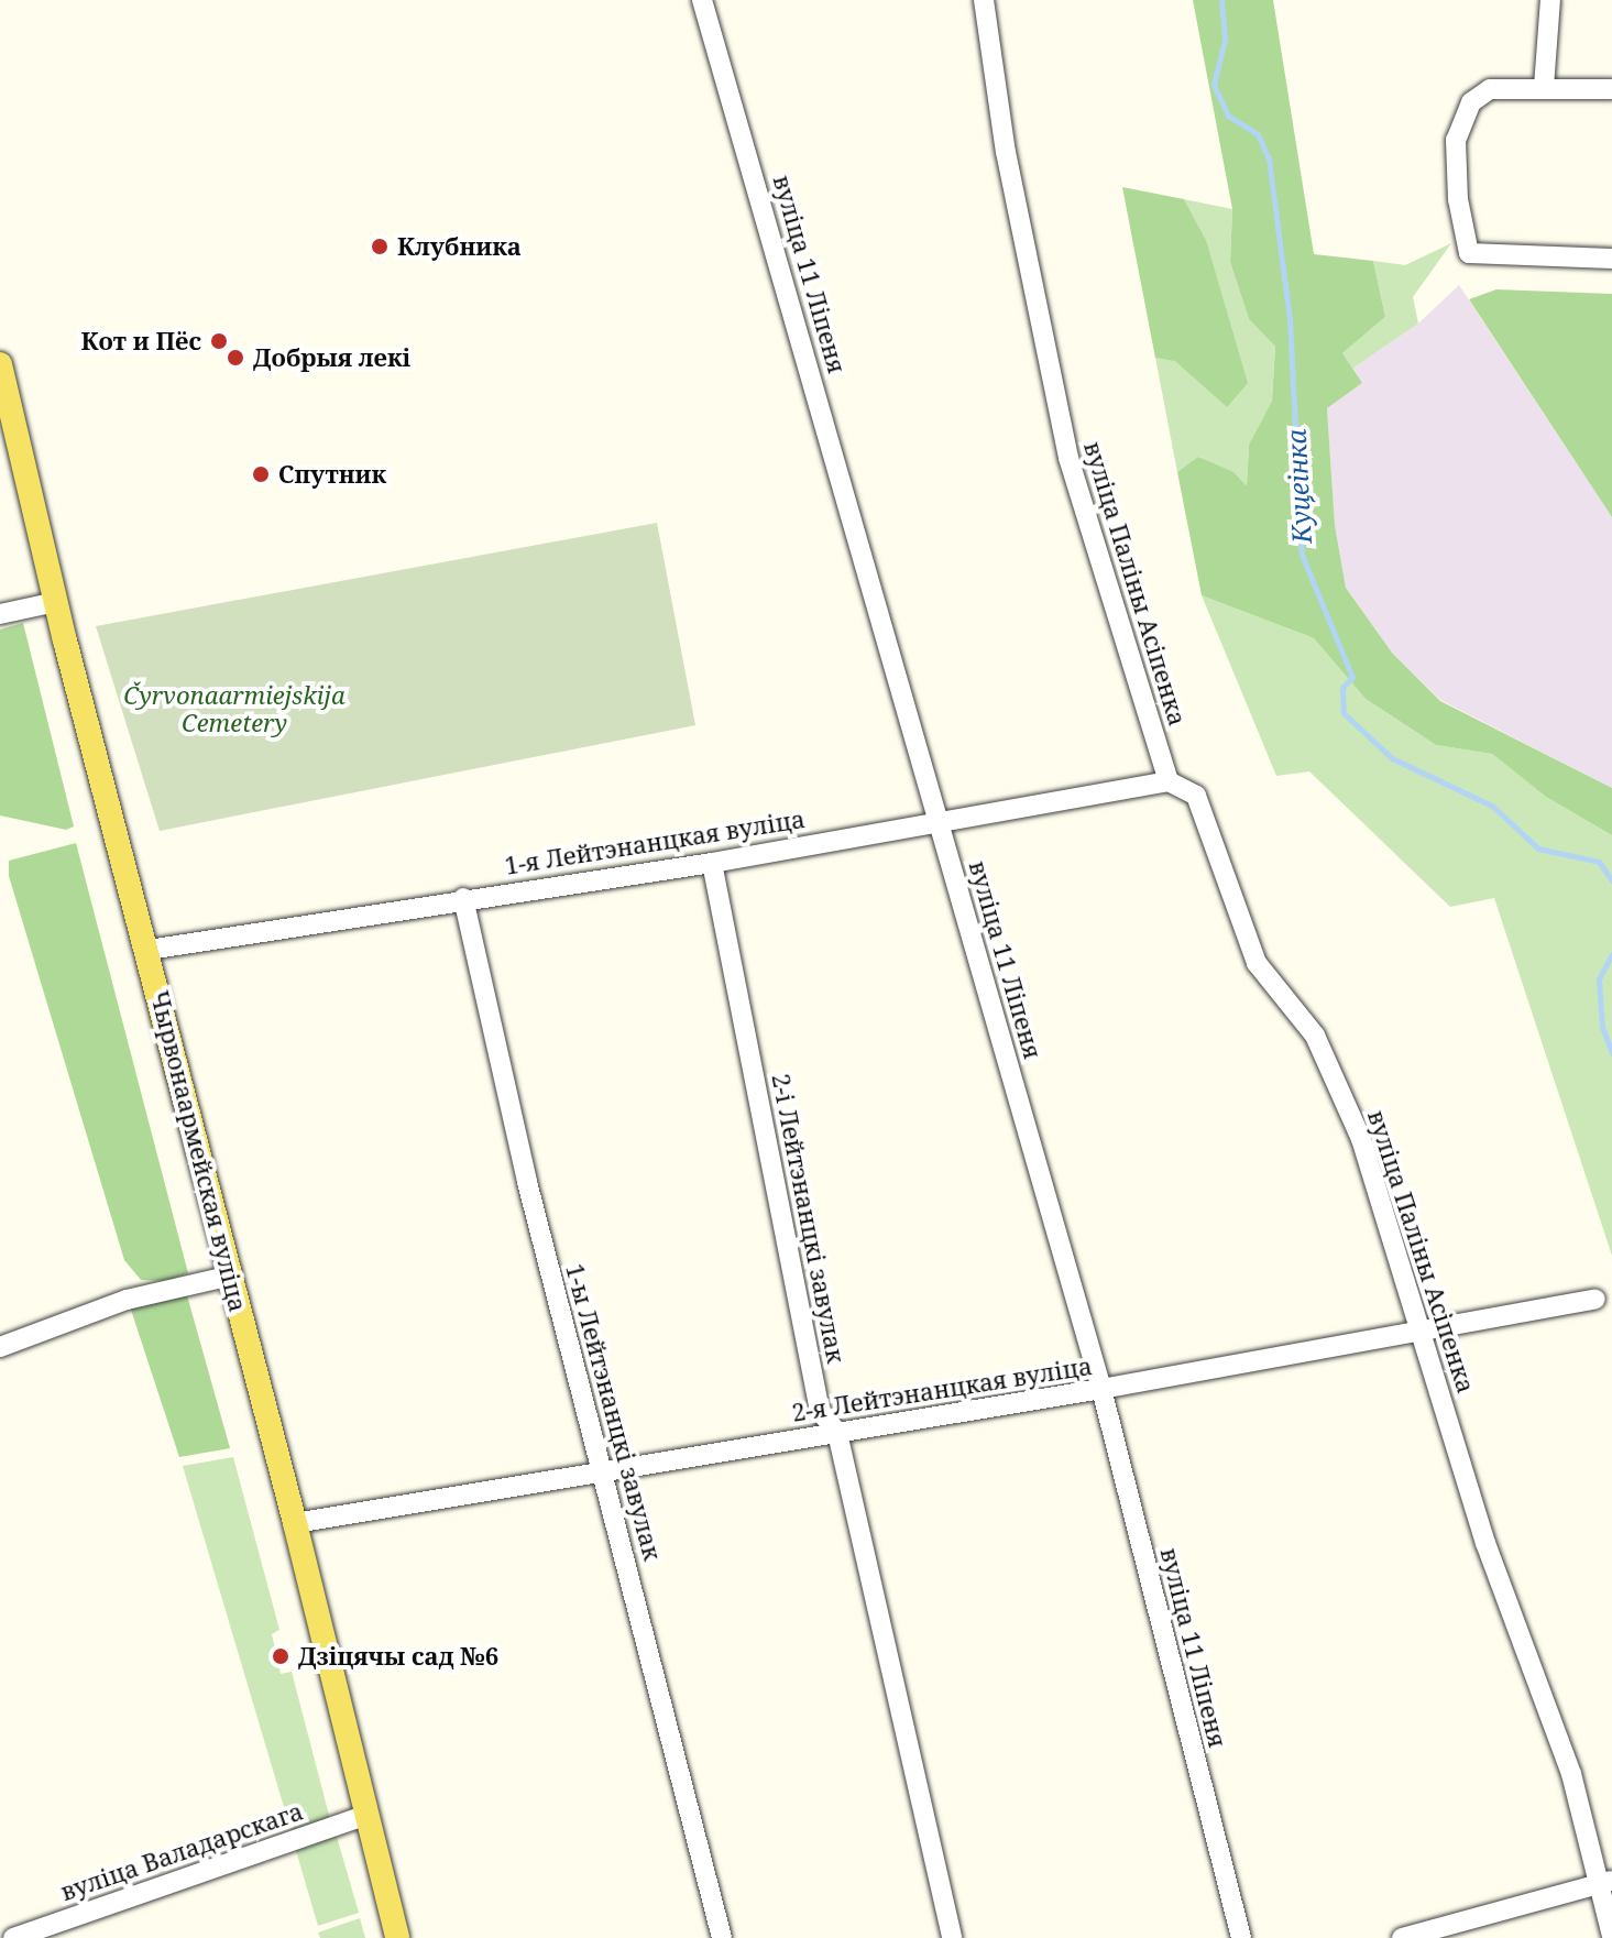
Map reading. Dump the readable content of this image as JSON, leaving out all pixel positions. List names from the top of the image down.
{
  "streets": {
    "main road": ["Чырвонаармейская вуліца"],
    "street": [
      "вуліца 11 Ліпеня",
      "вуліца Паліны Асіпенка",
      "1-я Лейтэнанцкая вуліца",
      "2-і Лейтэнанцкі завулак",
      "2-я Лейтэнанцкая вуліца",
      "1-ы Лейтэнанцкі завулак",
      "вуліца Валадарскага"
    ]
  },
  "crossings": [
    ["вуліца 11 Ліпеня", "1-я Лейтэнанцкая вуліца"],
    ["вуліца 11 Ліпеня", "2-я Лейтэнанцкая вуліца"],
    ["вуліца Паліны Асіпенка", "1-я Лейтэнанцкая вуліца"],
    ["вуліца Паліны Асіпенка", "2-я Лейтэнанцкая вуліца"],
    ["1-я Лейтэнанцкая вуліца", "Чырвонаармейская вуліца"],
    ["1-я Лейтэнанцкая вуліца", "2-і Лейтэнанцкі завулак"],
    ["1-я Лейтэнанцкая вуліца", "1-ы Лейтэнанцкі завулак"],
    ["Чырвонаармейская вуліца", "2-я Лейтэнанцкая вуліца"],
    ["Чырвонаармейская вуліца", "вуліца Валадарскага"],
    ["2-і Лейтэнанцкі завулак", "2-я Лейтэнанцкая вуліца"],
    ["2-я Лейтэнанцкая вуліца", "1-ы Лейтэнанцкі завулак"]
  ],
  "water": ["Куцеінка"],
  "parks": ["Čyrvonaarmiejskija Cemetery"],
  "places": [
    "Клубника",
    "Кот и Пёс",
    "Добрыя лекі",
    "Спутник",
    "Дзіцячы сад №6"
  ]
}
